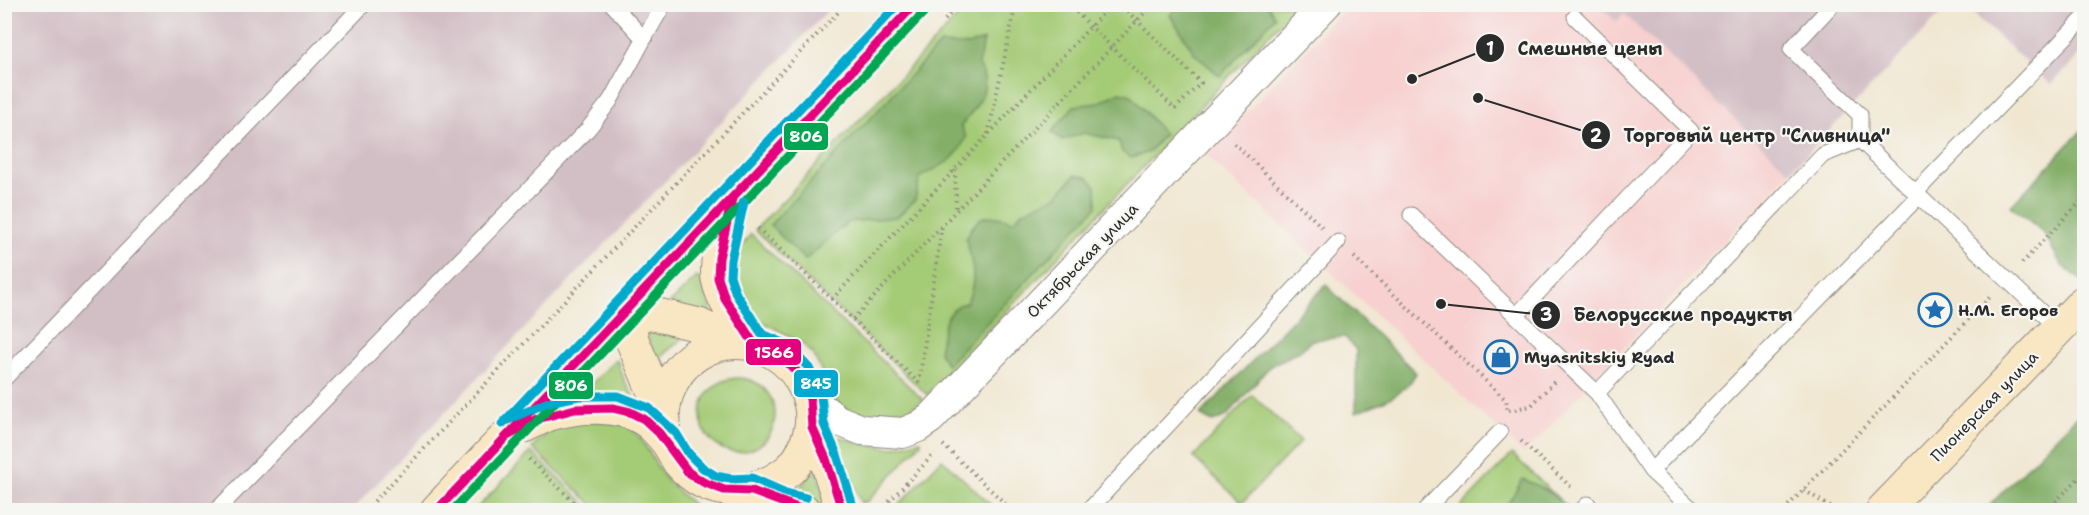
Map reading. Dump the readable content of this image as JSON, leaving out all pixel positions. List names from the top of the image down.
{
  "streets": {
    "street": ["Октябрьская улица", "Пионерская улица"]
  },
  "places": {
    "other": ["Смешные цены", "Торговый центр \"Сливница\"", "Белорусские продукты"],
    "place": ["Н.М. Егоров"],
    "shop": ["Myasnitskiy Ryad"]
  },
  "lines": ["transit line 1566", "transit line 845", "transit line 806"]
}
